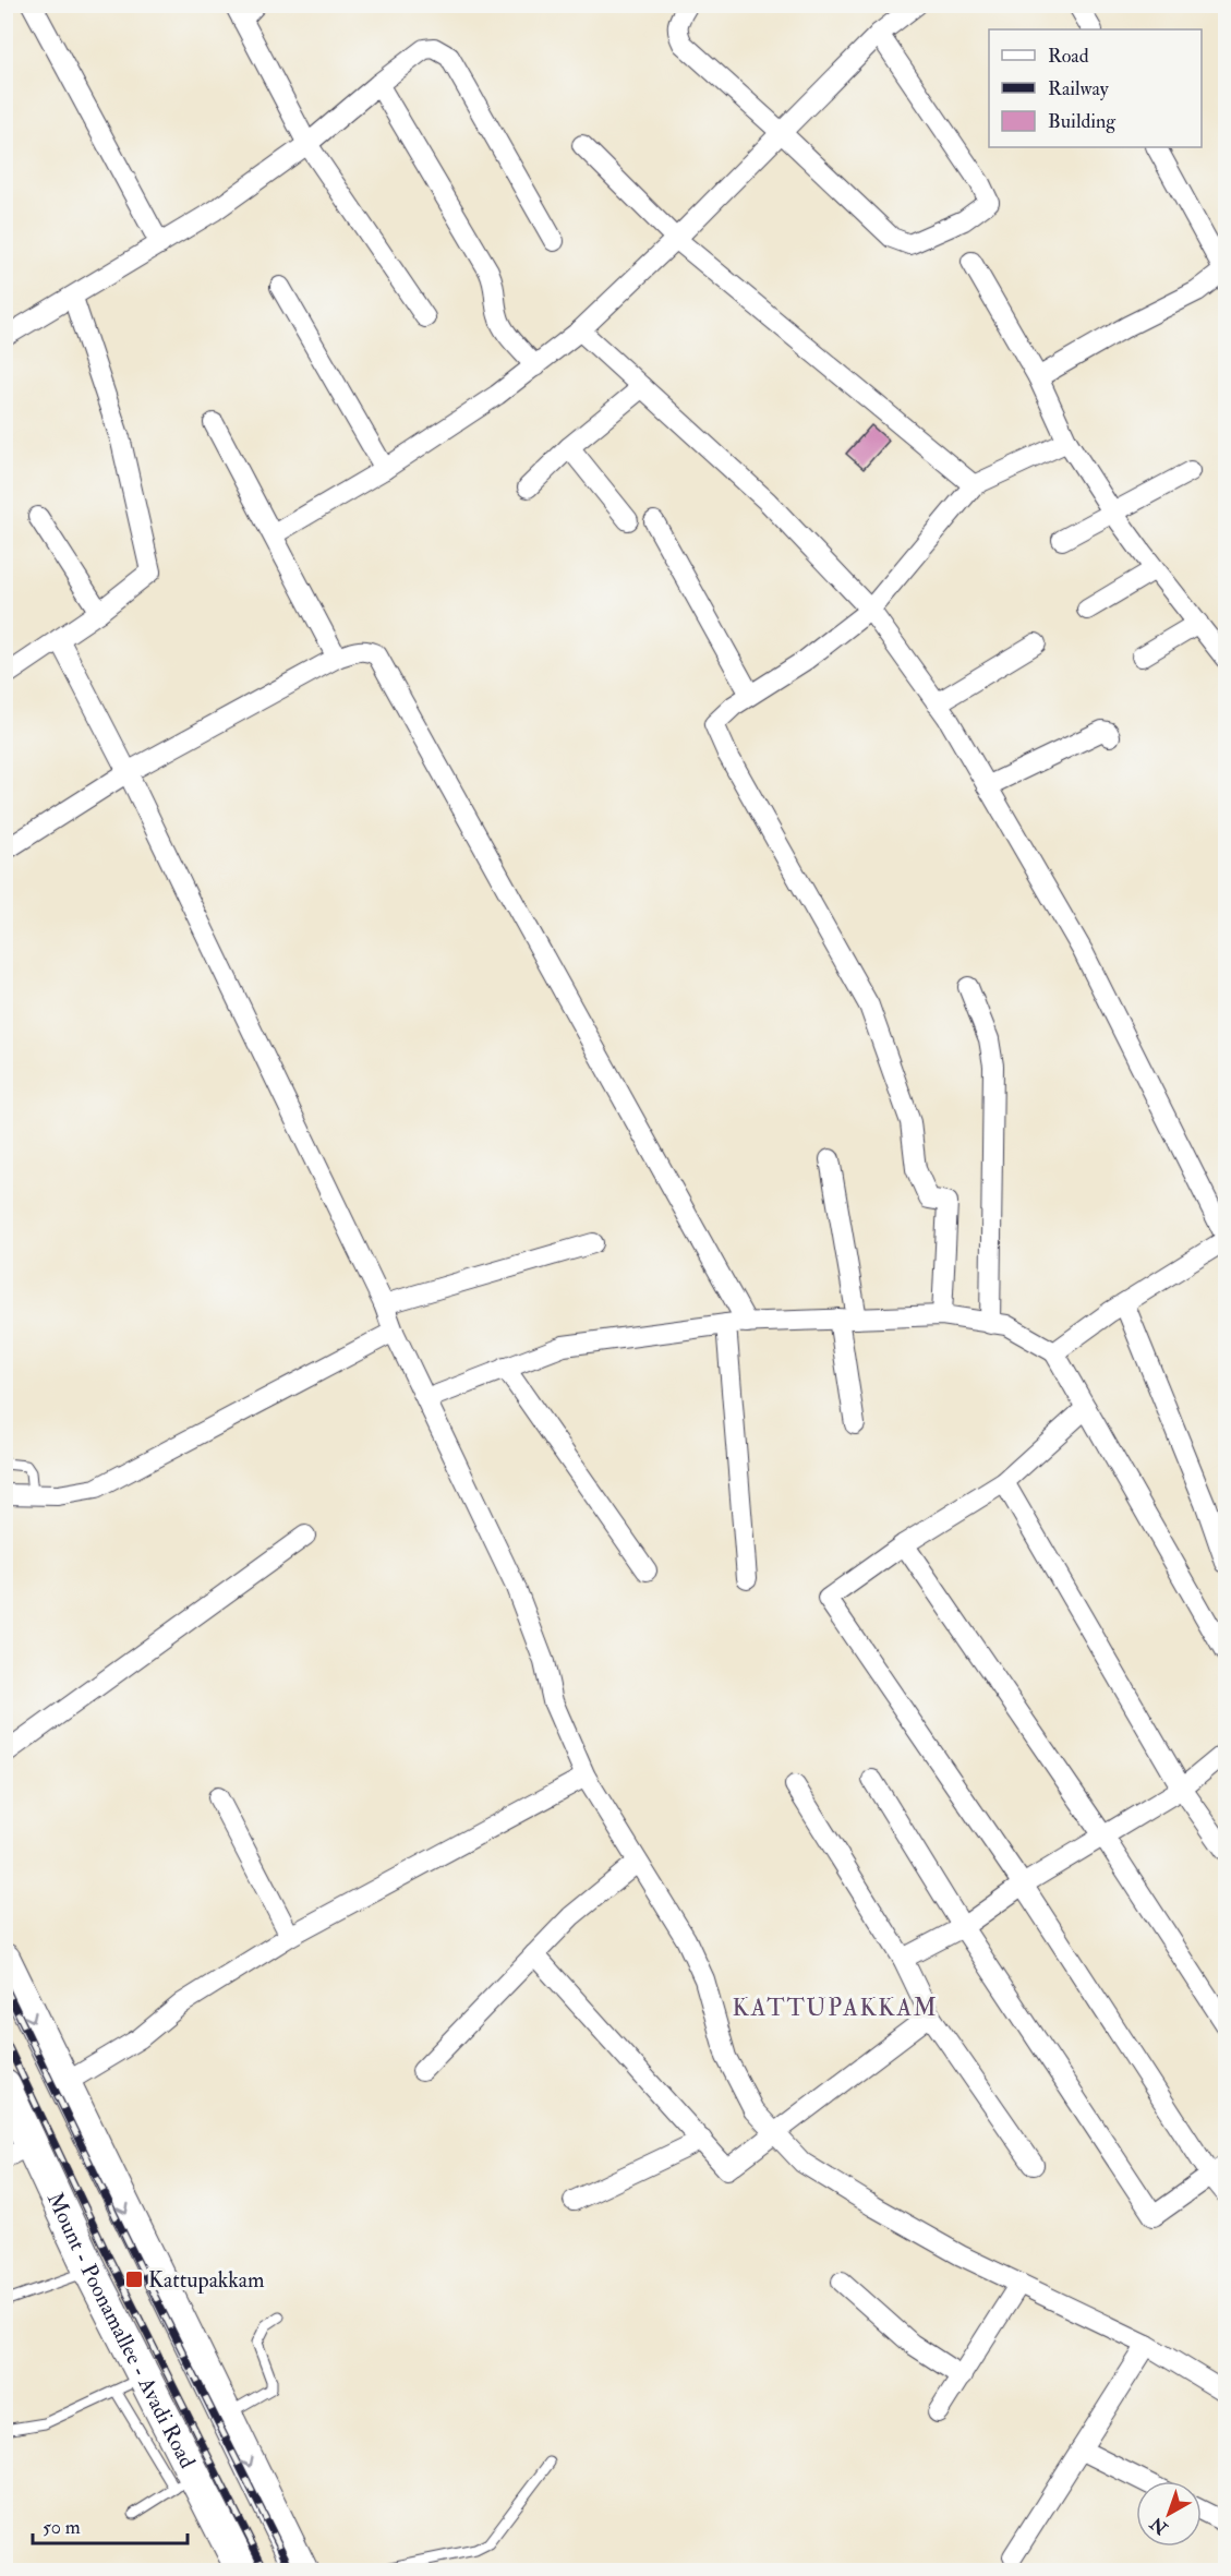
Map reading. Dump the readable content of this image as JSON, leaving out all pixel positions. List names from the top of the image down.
{
  "streets": {
    "main road": ["Mount - Poonamallee - Avadi Road"]
  },
  "districts": ["KATTUPAKKAM"],
  "places": {
    "transit": ["Kattupakkam"]
  },
  "legend": ["Road", "Railway", "Building"],
  "scale_bar": "50 m",
  "north": "bottom left"
}
